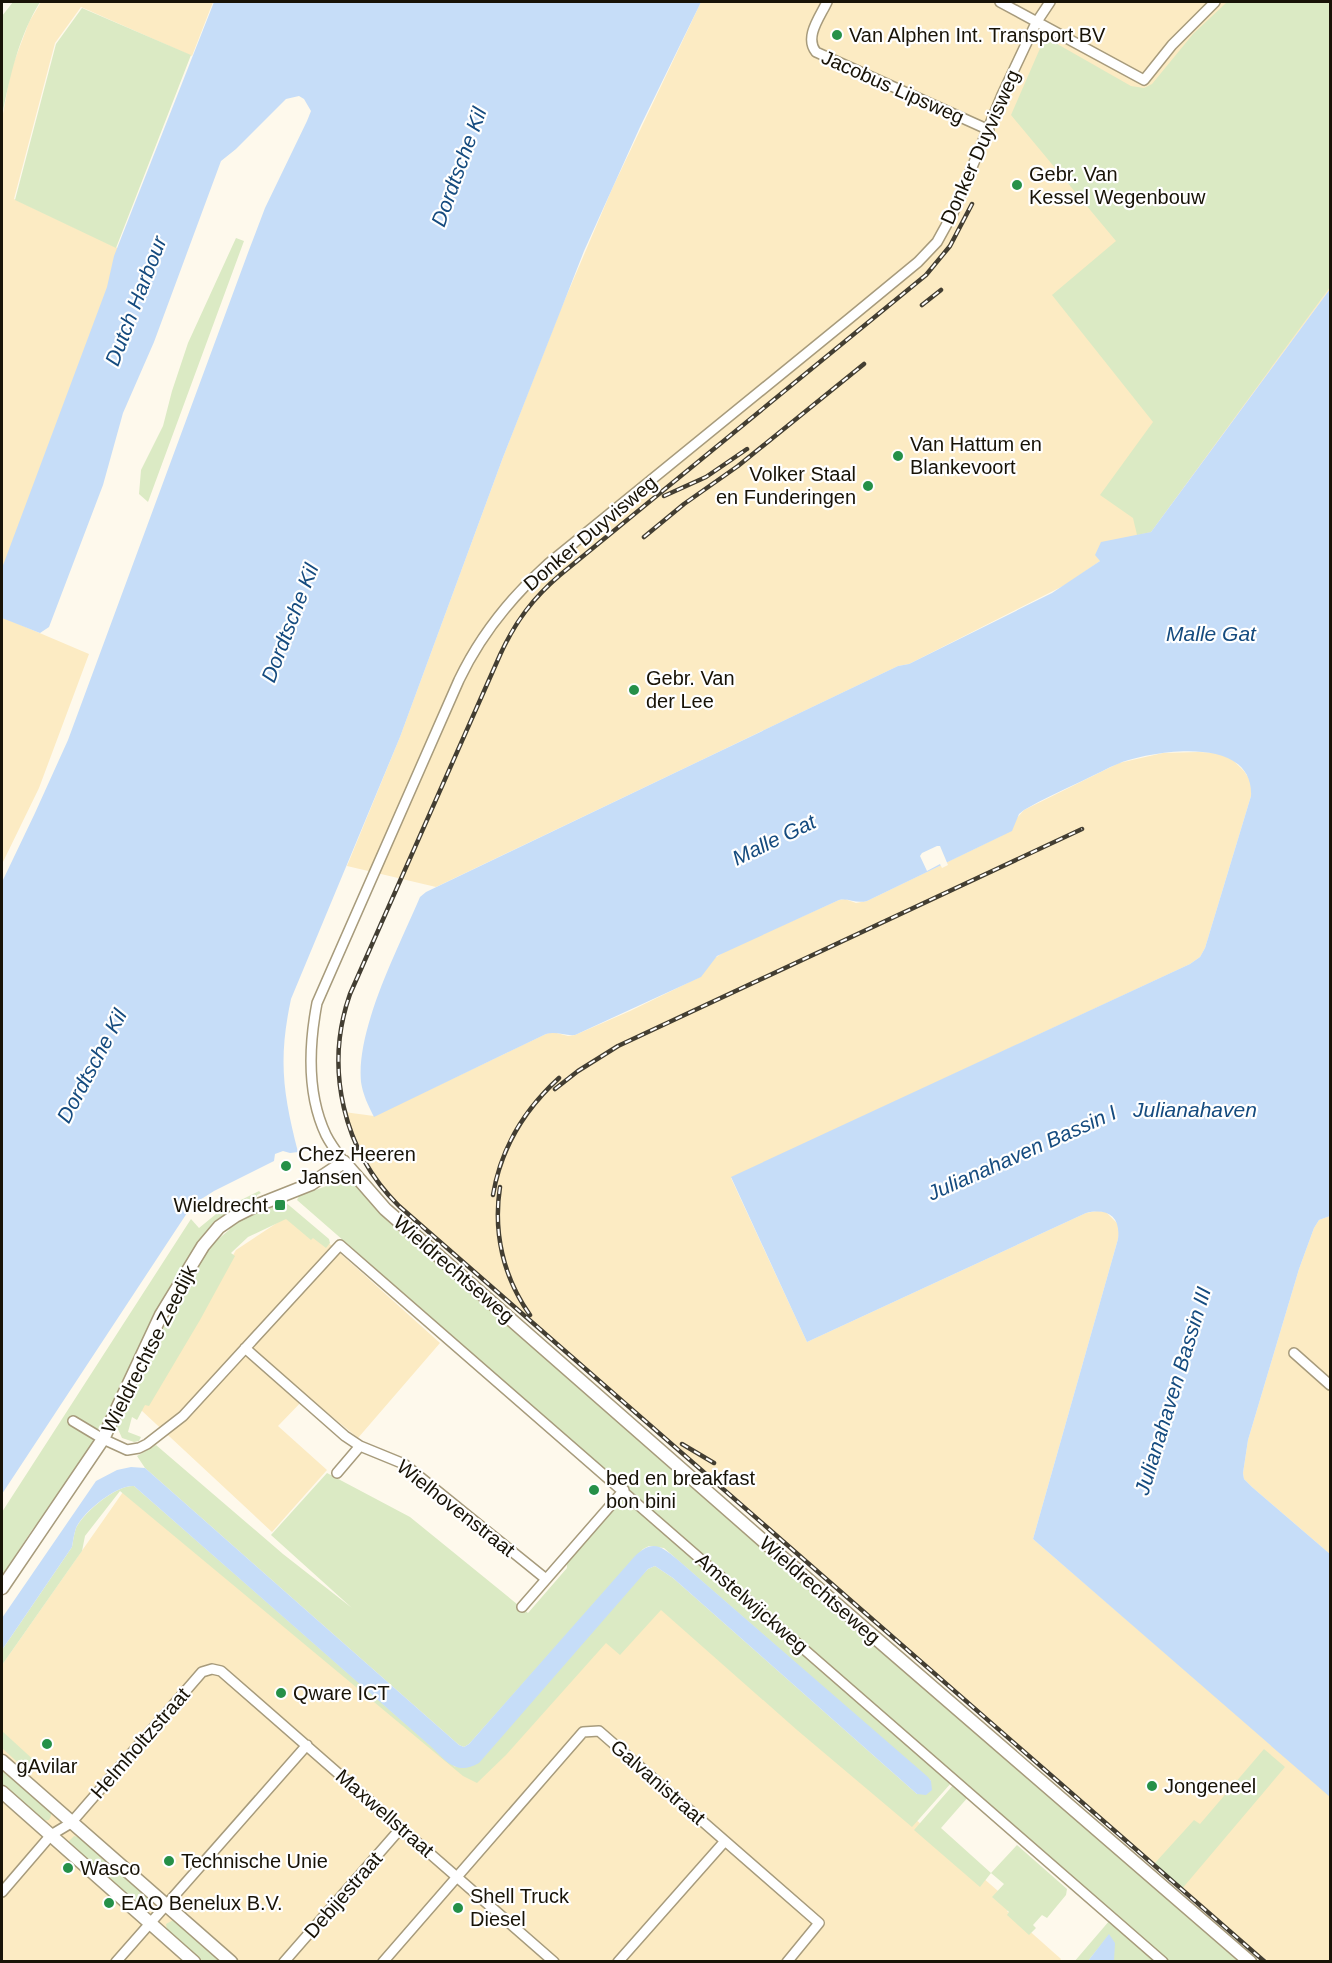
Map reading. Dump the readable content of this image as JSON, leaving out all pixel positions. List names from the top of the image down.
{
  "streets": {
    "street": [
      "Jacobus Lipsweg",
      "Donker Duyvisweg",
      "Wieldrechtseweg",
      "Wieldrechtse Zeedijk",
      "Wielhovenstraat",
      "Amstelwijckweg",
      "Helmholtzstraat",
      "Galvanistraat",
      "Maxwellstraat",
      "Debijestraat"
    ]
  },
  "crossings": [
    ["Jacobus Lipsweg", "Donker Duyvisweg"],
    ["Donker Duyvisweg", "Wieldrechtseweg"],
    ["Donker Duyvisweg", "Wieldrechtse Zeedijk"],
    ["Wieldrechtseweg", "Wieldrechtse Zeedijk"],
    ["Wielhovenstraat", "Amstelwijckweg"],
    ["Helmholtzstraat", "Maxwellstraat"],
    ["Galvanistraat", "Maxwellstraat"],
    ["Maxwellstraat", "Debijestraat"]
  ],
  "water": [
    "Dordtsche Kil",
    "Dutch Harbour",
    "Malle Gat",
    "Julianahaven",
    "Julianahaven Bassin I",
    "Julianahaven Bassin III"
  ],
  "places": {
    "other": [
      "Van Alphen Int. Transport BV",
      "Gebr. Van Kessel Wegenbouw",
      "Van Hattum en Blankevoort",
      "Volker Staal en Funderingen",
      "Gebr. Van der Lee",
      "Chez Heeren Jansen",
      "bed en breakfast bon bini",
      "Qware ICT",
      "gAvilar",
      "Jongeneel",
      "Technische Unie",
      "Wasco",
      "EAO Benelux B.V.",
      "Shell Truck Diesel"
    ],
    "transit": ["Wieldrecht"]
  }
}
